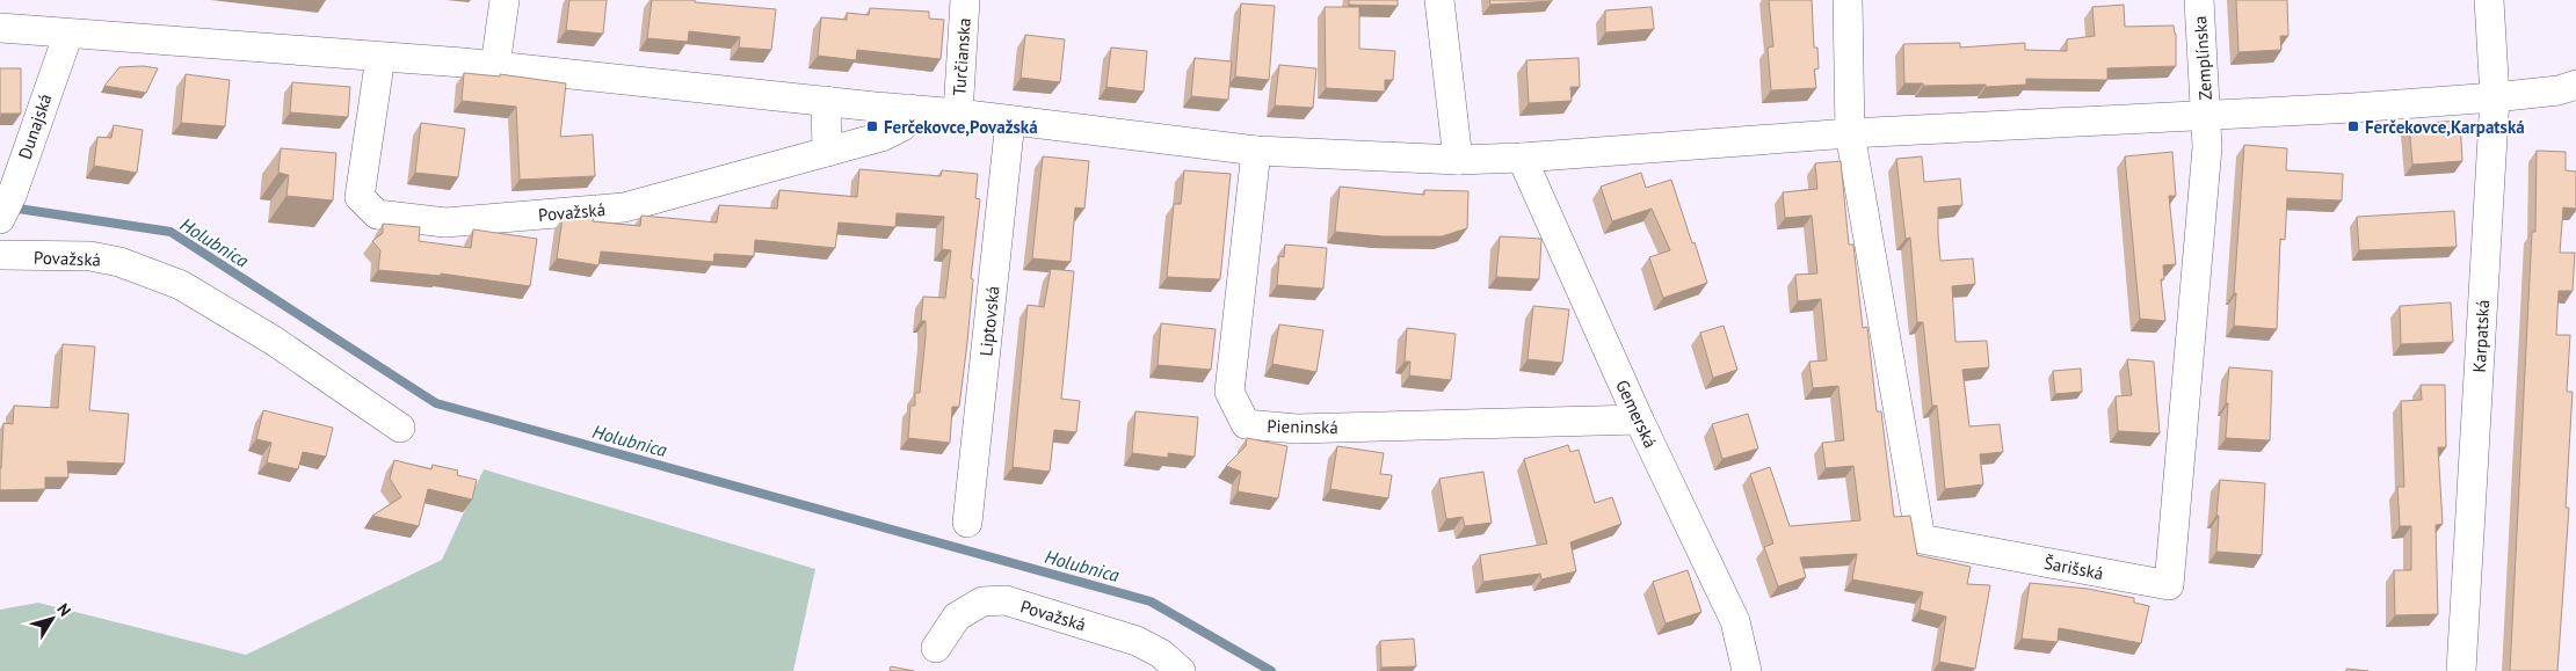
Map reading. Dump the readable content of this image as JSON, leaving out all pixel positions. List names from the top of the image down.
{
  "streets": {
    "street": [
      "Turčianska",
      "Zemplínska",
      "Dunajská",
      "Považská",
      "Liptovská",
      "Karpatská",
      "Gemerská",
      "Pieninská",
      "Šarišská"
    ]
  },
  "crossings": [
    ["Zemplínska", "Šarišská"],
    ["Gemerská", "Pieninská"]
  ],
  "water": ["Holubnica"],
  "places": {
    "transit": ["Ferčekovce,Považská", "Ferčekovce,Karpatská"]
  },
  "north": "top right"
}
